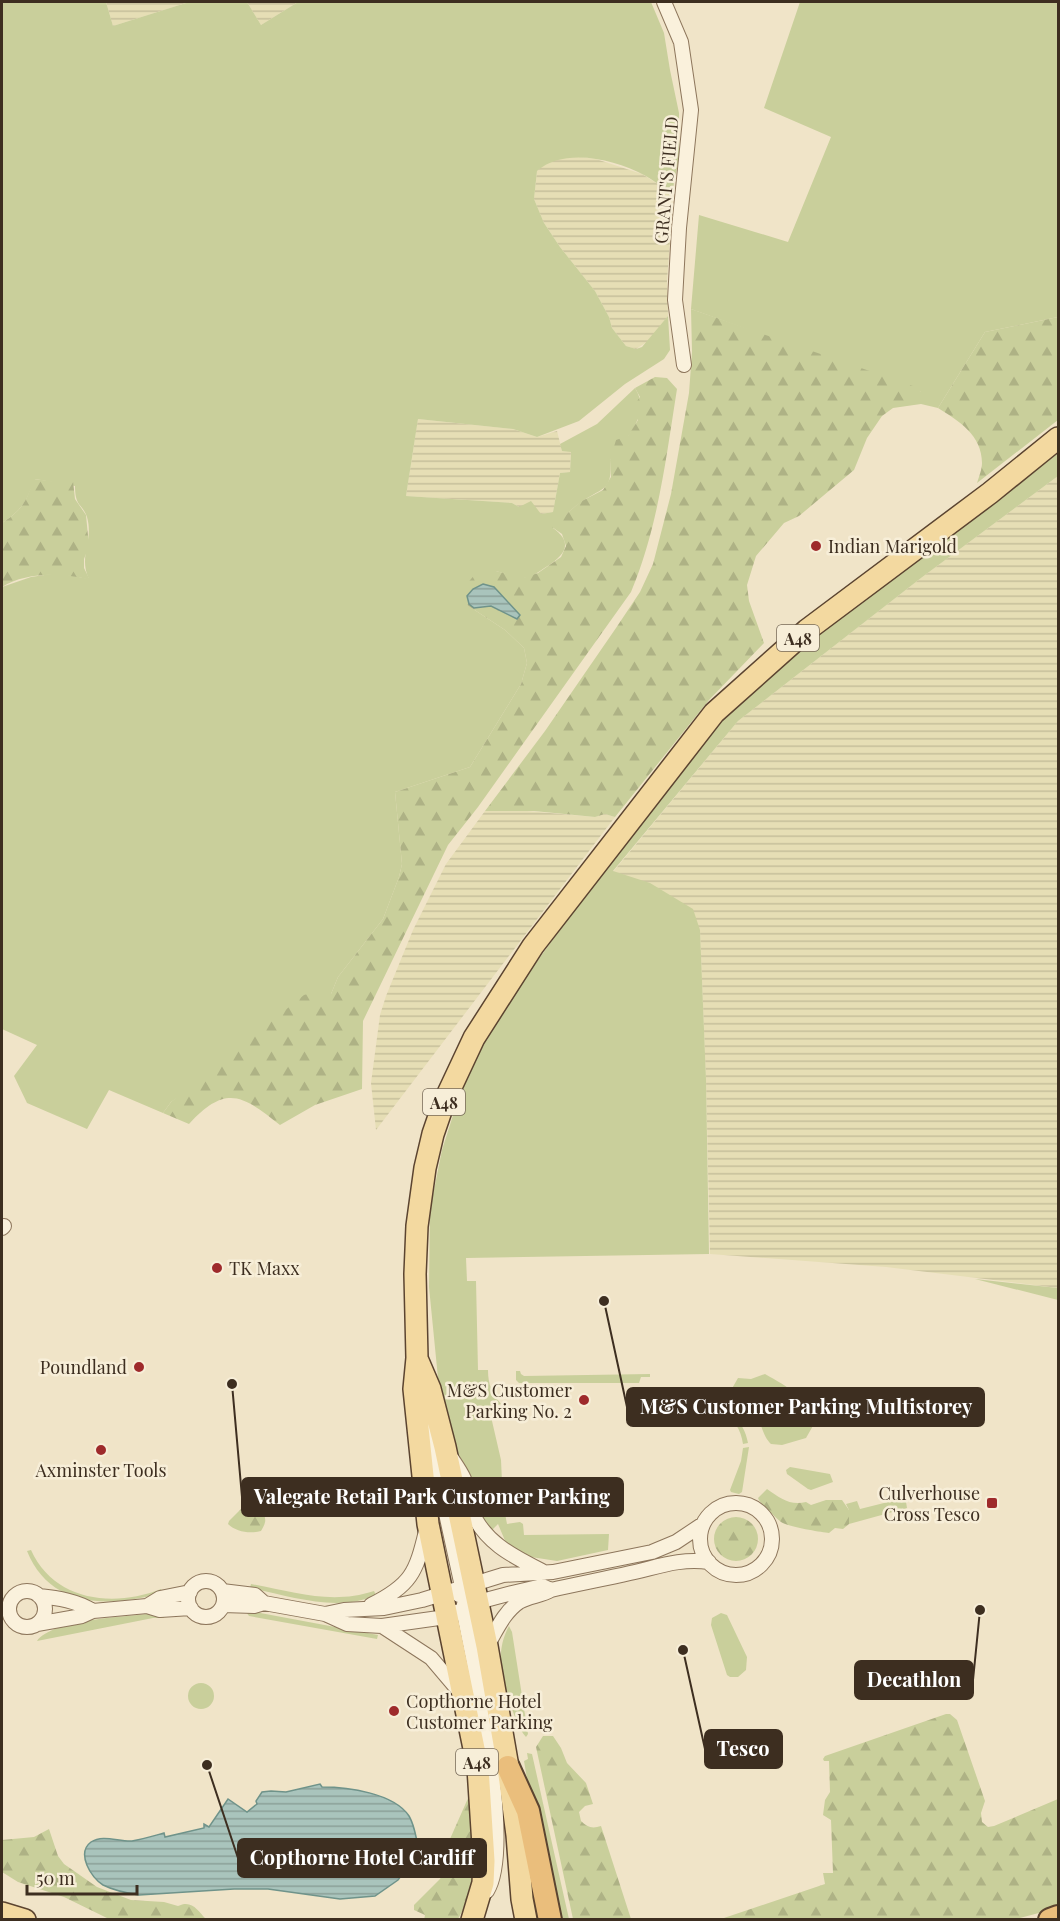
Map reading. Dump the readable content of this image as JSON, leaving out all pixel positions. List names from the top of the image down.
{
  "streets": {
    "main road": ["A48"],
    "street": ["GRANT'S FIELD"]
  },
  "places": {
    "other": [
      "Indian Marigold",
      "TK Maxx",
      "M&S Customer Parking Multistorey",
      "Poundland",
      "Valegate Retail Park Customer Parking",
      "M&S Customer Parking No. 2",
      "Axminster Tools",
      "Decathlon",
      "Tesco",
      "Copthorne Hotel Customer Parking",
      "Copthorne Hotel Cardiff"
    ],
    "transit": ["Culverhouse Cross Tesco"]
  },
  "scale_bar": "50 m"
}
